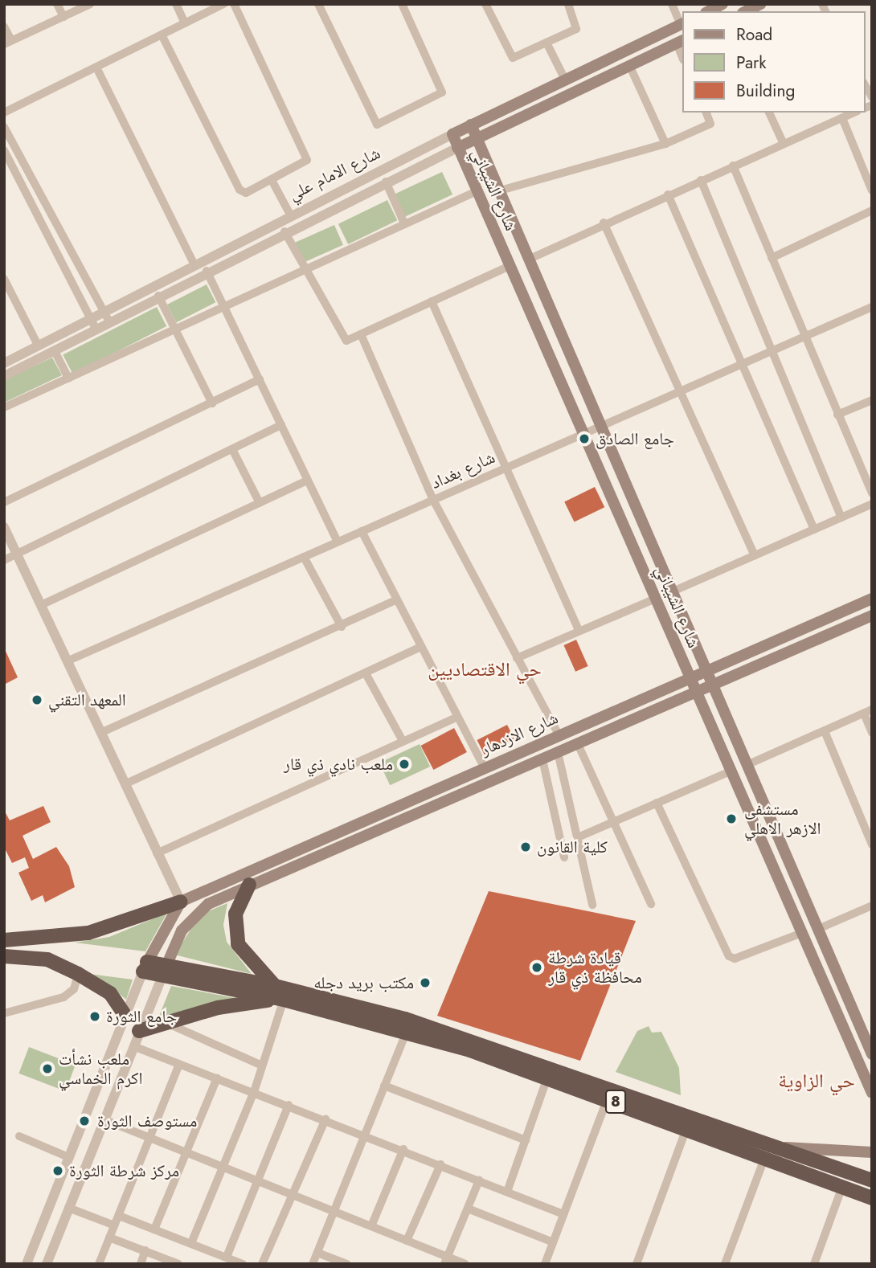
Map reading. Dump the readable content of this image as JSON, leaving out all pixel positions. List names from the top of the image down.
{
  "streets": {
    "highway": ["8"],
    "main road": ["شارع الامام علي", "شارع الشيباني", "شارع الازدهار"],
    "street": ["شارع بغداد"]
  },
  "crossings": [
    ["شارع الامام علي", "شارع الشيباني"],
    ["شارع الشيباني", "شارع بغداد"],
    ["شارع الشيباني", "شارع الازدهار"],
    ["شارع الازدهار", "8"]
  ],
  "districts": ["حي الاقتصاديين", "حي الزاوية"],
  "places": [
    "جامع الصادق",
    "المعهد التقني",
    "ملعب نادي ذي قار",
    "مستشفى الازهر الاهلي",
    "كلية القانون",
    "قيادة شرطة محافظة ذي قار",
    "مكتب بريد دجله",
    "جامع الثورة",
    "ملعب نشأت اكرم الخماسي",
    "مستوصف الثورة",
    "مركز شرطة الثورة"
  ],
  "legend": ["Road", "Park", "Building"]
}
